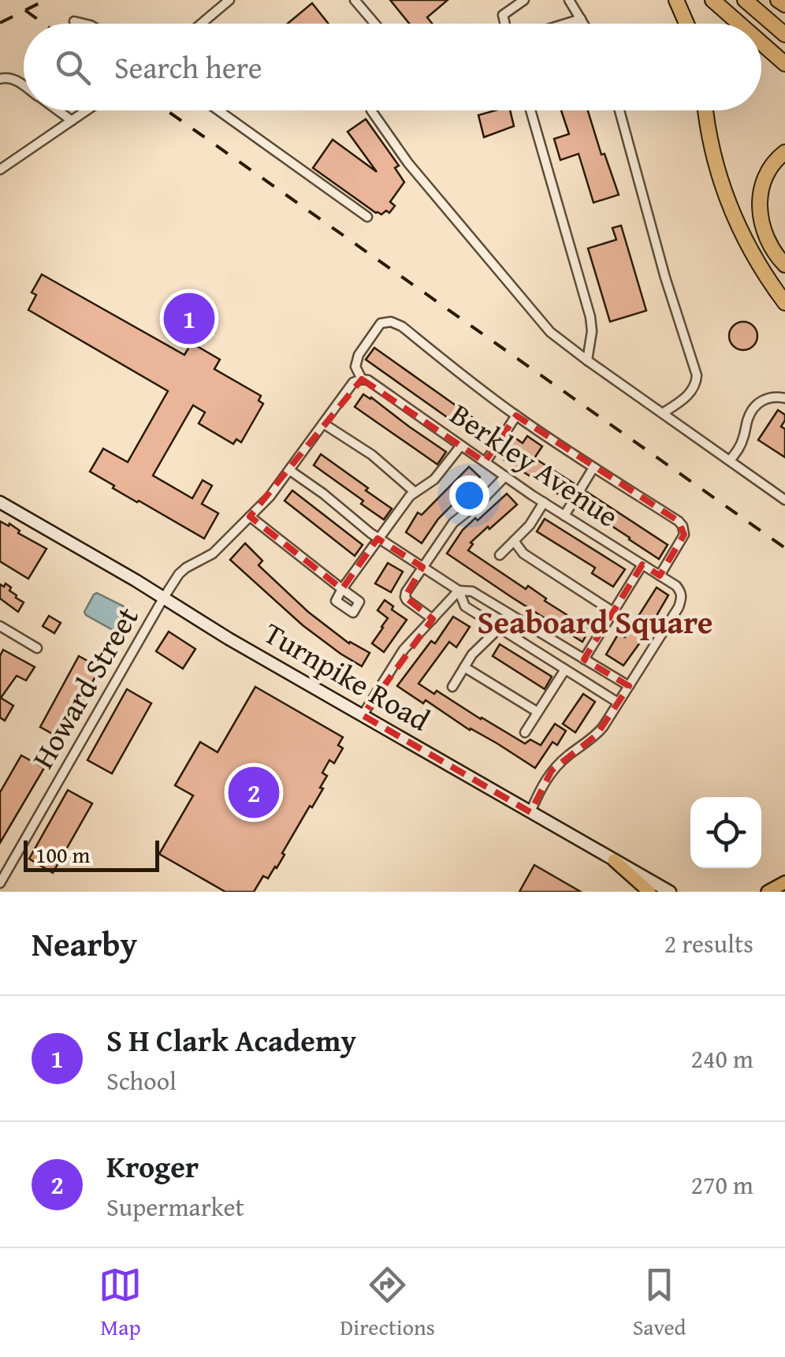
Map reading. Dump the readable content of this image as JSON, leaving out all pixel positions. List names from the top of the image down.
{
  "streets": {
    "main road": ["Turnpike Road"],
    "street": ["Berkley Avenue", "Howard Street"]
  },
  "crossings": [
    ["Berkley Avenue", "Howard Street"],
    ["Turnpike Road", "Howard Street"]
  ],
  "districts": ["Seaboard Square"],
  "scale_bar": "100 m",
  "page": {
    "search": "Search here",
    "pins": ["1", "2"],
    "scale": "100 m",
    "heading": ["Nearby", "2 results"],
    "list": [
      {
        "mark": "1",
        "name": "S H Clark Academy",
        "note": "School",
        "value": "240 m"
      },
      {
        "mark": "2",
        "name": "Kroger",
        "note": "Supermarket",
        "value": "270 m"
      }
    ],
    "nav": ["Map", "Directions", "Saved"]
  }
}
